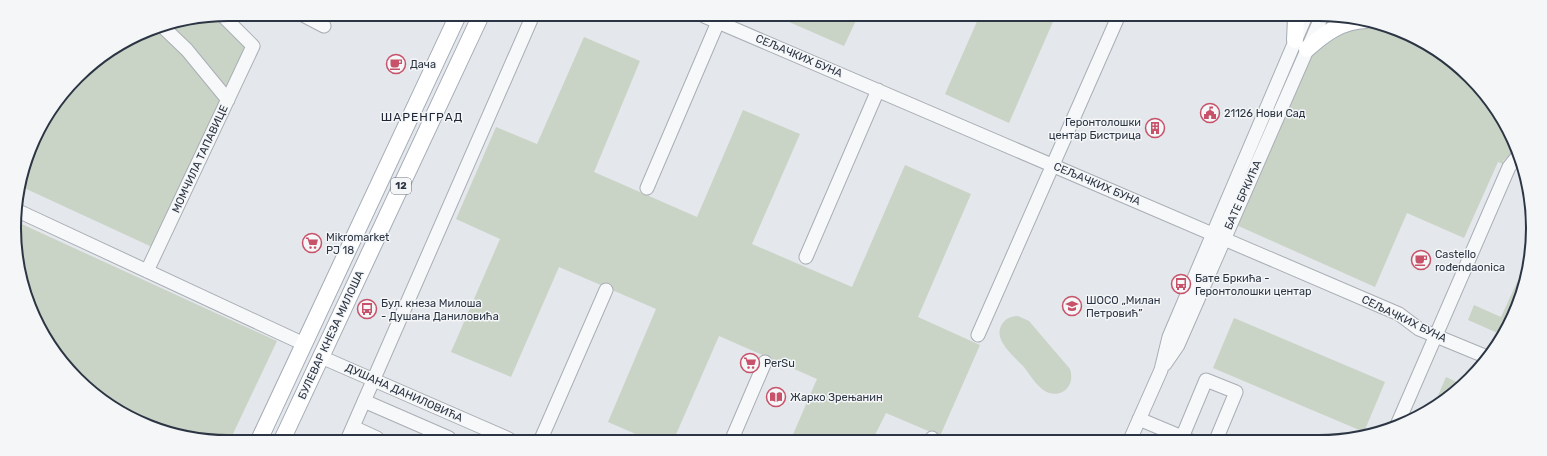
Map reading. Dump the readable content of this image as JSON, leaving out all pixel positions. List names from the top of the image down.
{
  "streets": {
    "main road": ["12", "БУЛЕВАР КНЕЗА МИЛОША"],
    "street": [
      "СЕЉАЧКИХ БУНА",
      "МОМЧИЛА ТАПАВИЦЕ",
      "БАТЕ БРКИЋА",
      "ДУШАНА ДАНИЛОВИЋА"
    ]
  },
  "crossings": [
    ["СЕЉАЧКИХ БУНА", "БАТЕ БРКИЋА"],
    ["БУЛЕВАР КНЕЗА МИЛОША", "ДУШАНА ДАНИЛОВИЋА"]
  ],
  "districts": ["ШАРЕНГРАД"],
  "places": {
    "cafe": ["Дача", "Castello rođendaonica"],
    "public building": ["21126 Нови Сад"],
    "building": ["Геронтолошки центар Бистрица"],
    "supermarket": ["Mikromarket PJ 18", "PerSu"],
    "bus stop": ["Бате Бркића - Геронтолошки центар", "Бул. кнеза Милоша - Душана Даниловића"],
    "school or university": ["ШОСО „Милан Петровић”"],
    "library": ["Жарко Зрењанин"]
  }
}
